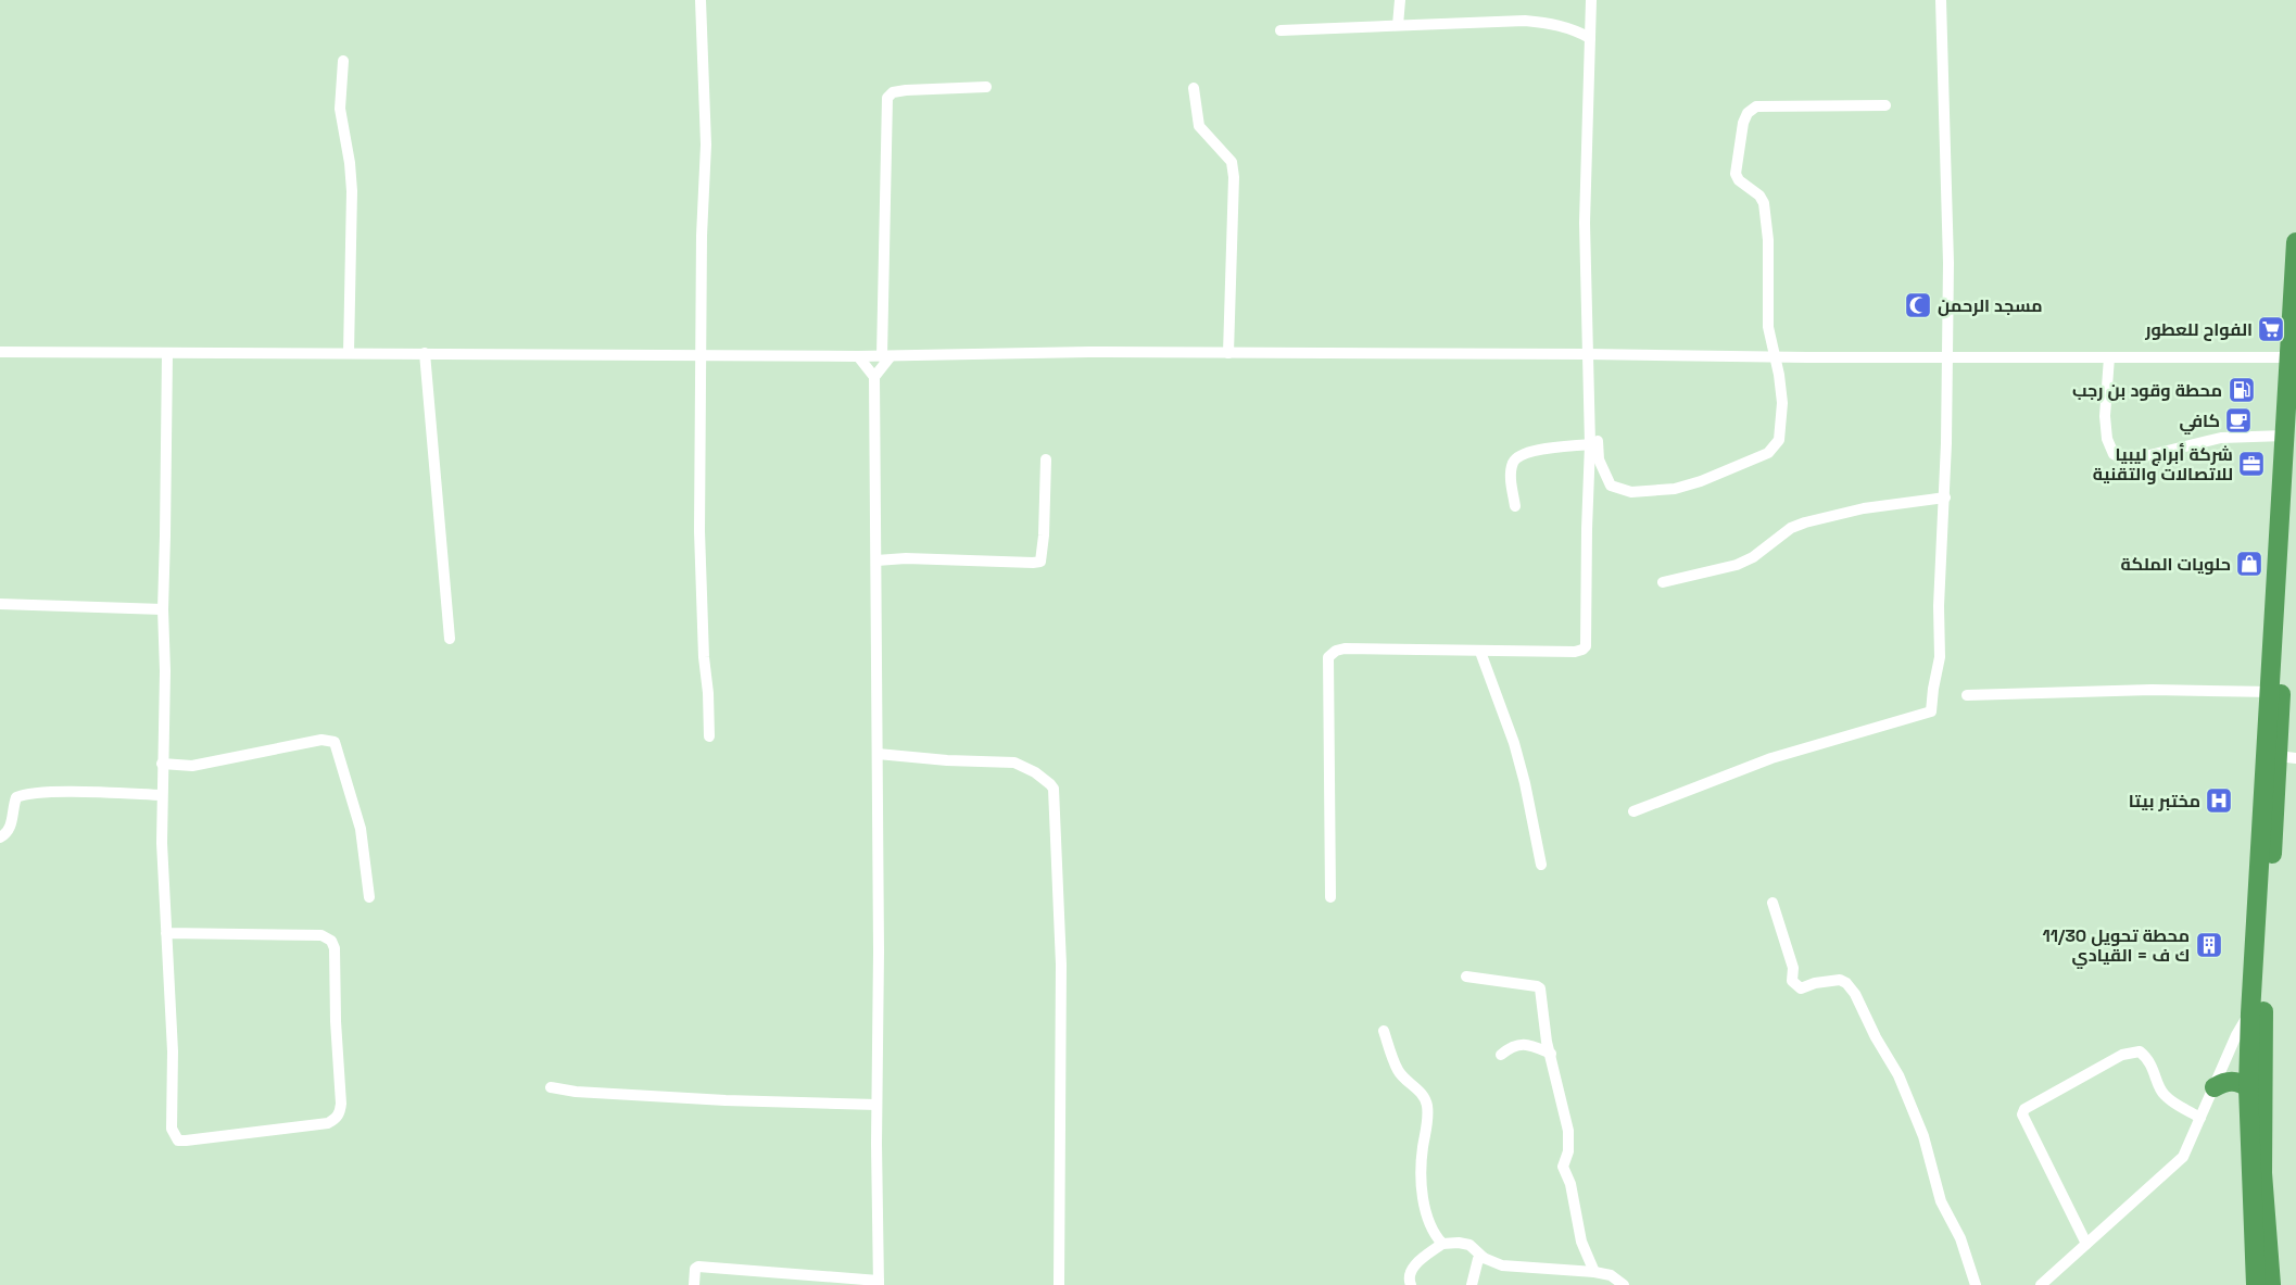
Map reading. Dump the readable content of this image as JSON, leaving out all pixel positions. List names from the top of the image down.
{
  "places": {
    "mosque": ["مسجد الرحمن"],
    "supermarket": ["الفواح للعطور"],
    "fuel station": ["محطة وقود بن رجب"],
    "cafe": ["كافي"],
    "office": ["شركة أبراج ليبيا للاتصالات والتقنية"],
    "shop": ["حلويات الملكة"],
    "hospital": ["مختبر بيتا"],
    "building": ["محطة تحويل 11/30 ك ف = القيادي"]
  }
}
